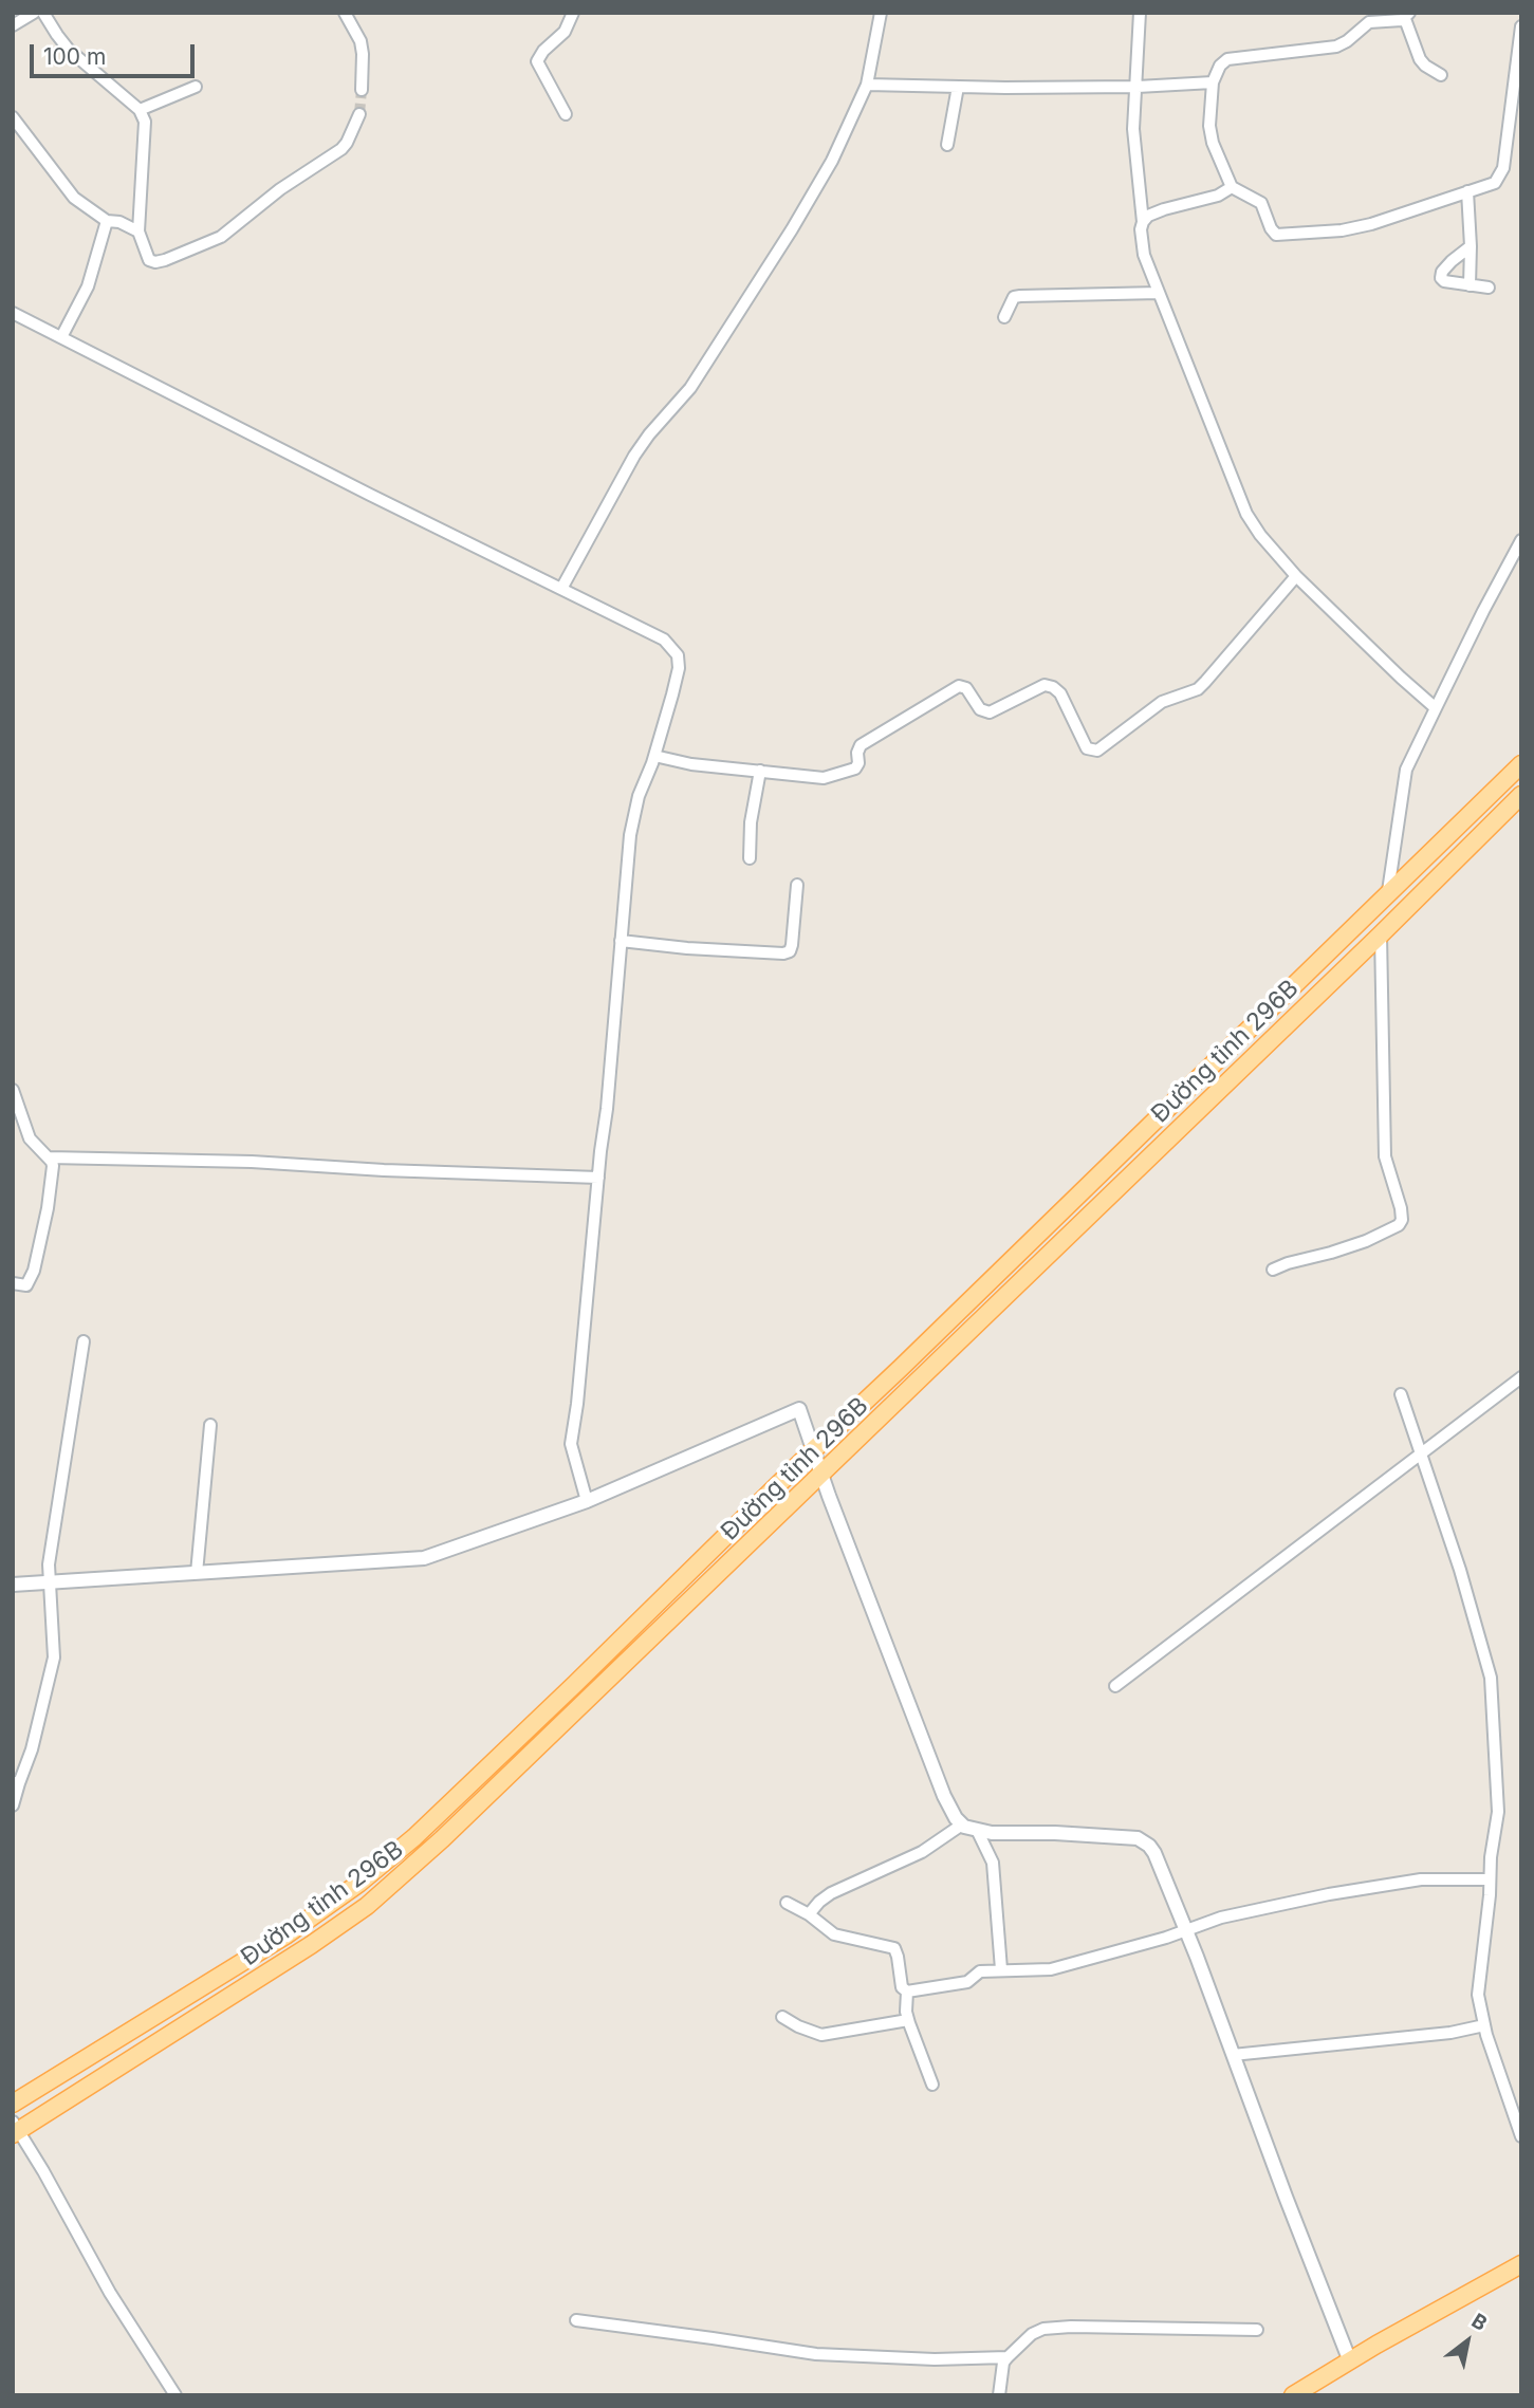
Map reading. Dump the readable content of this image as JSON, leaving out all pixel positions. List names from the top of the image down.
{
  "streets": {
    "main road": ["Đường tỉnh 296B"]
  },
  "scale_bar": "100 m",
  "north": "top right"
}
